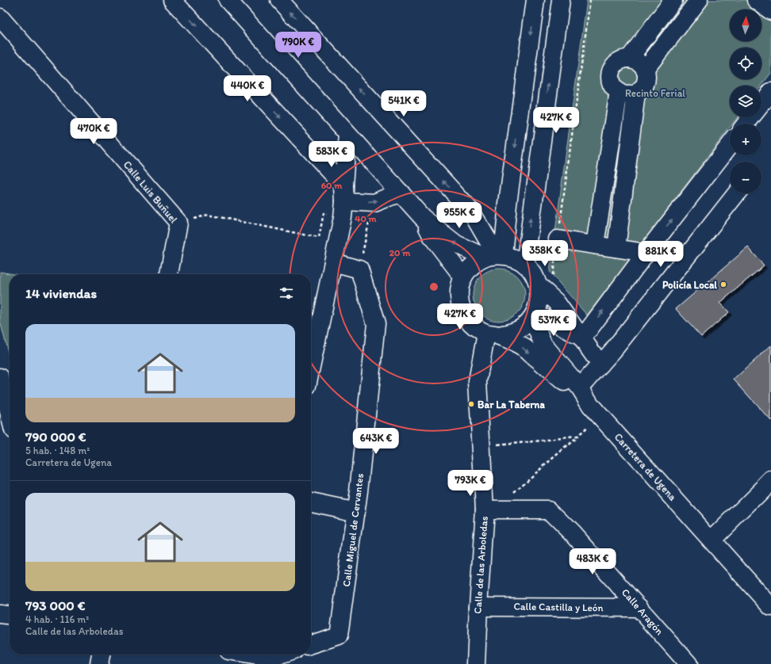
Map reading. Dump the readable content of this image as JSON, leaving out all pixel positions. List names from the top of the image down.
{
  "streets": {
    "street": [
      "Calle Luis Buñuel",
      "Carretera de Ugena",
      "Calle Miguel de Cervantes",
      "Calle de las Arboledas",
      "Calle Castilla y León",
      "Calle Aragón"
    ]
  },
  "crossings": [
    ["Carretera de Ugena", "Calle de las Arboledas"],
    ["Calle de las Arboledas", "Calle Castilla y León"],
    ["Calle de las Arboledas", "Calle Aragón"],
    ["Calle Castilla y León", "Calle Aragón"]
  ],
  "parks": ["Recinto Ferial"],
  "places": ["Policía Local", "Bar La Taberna"],
  "north": "top",
  "page": {
    "map_buttons": ["+", "−"],
    "price": [
      "790K €",
      "440K €",
      "541K €",
      "427K €",
      "470K €",
      "583K €",
      "955K €",
      "358K €",
      "881K €",
      "427K €",
      "537K €",
      "643K €",
      "793K €",
      "483K €"
    ],
    "heading": "14 viviendas",
    "list": [
      {
        "name": "790 000 €",
        "note": "5 hab. · 148 m² · Carretera de Ugena"
      },
      {
        "name": "793 000 €",
        "note": "4 hab. · 116 m² · Calle de las Arboledas"
      }
    ]
  },
  "rings": ["60 m", "40 m", "20 m"]
}
